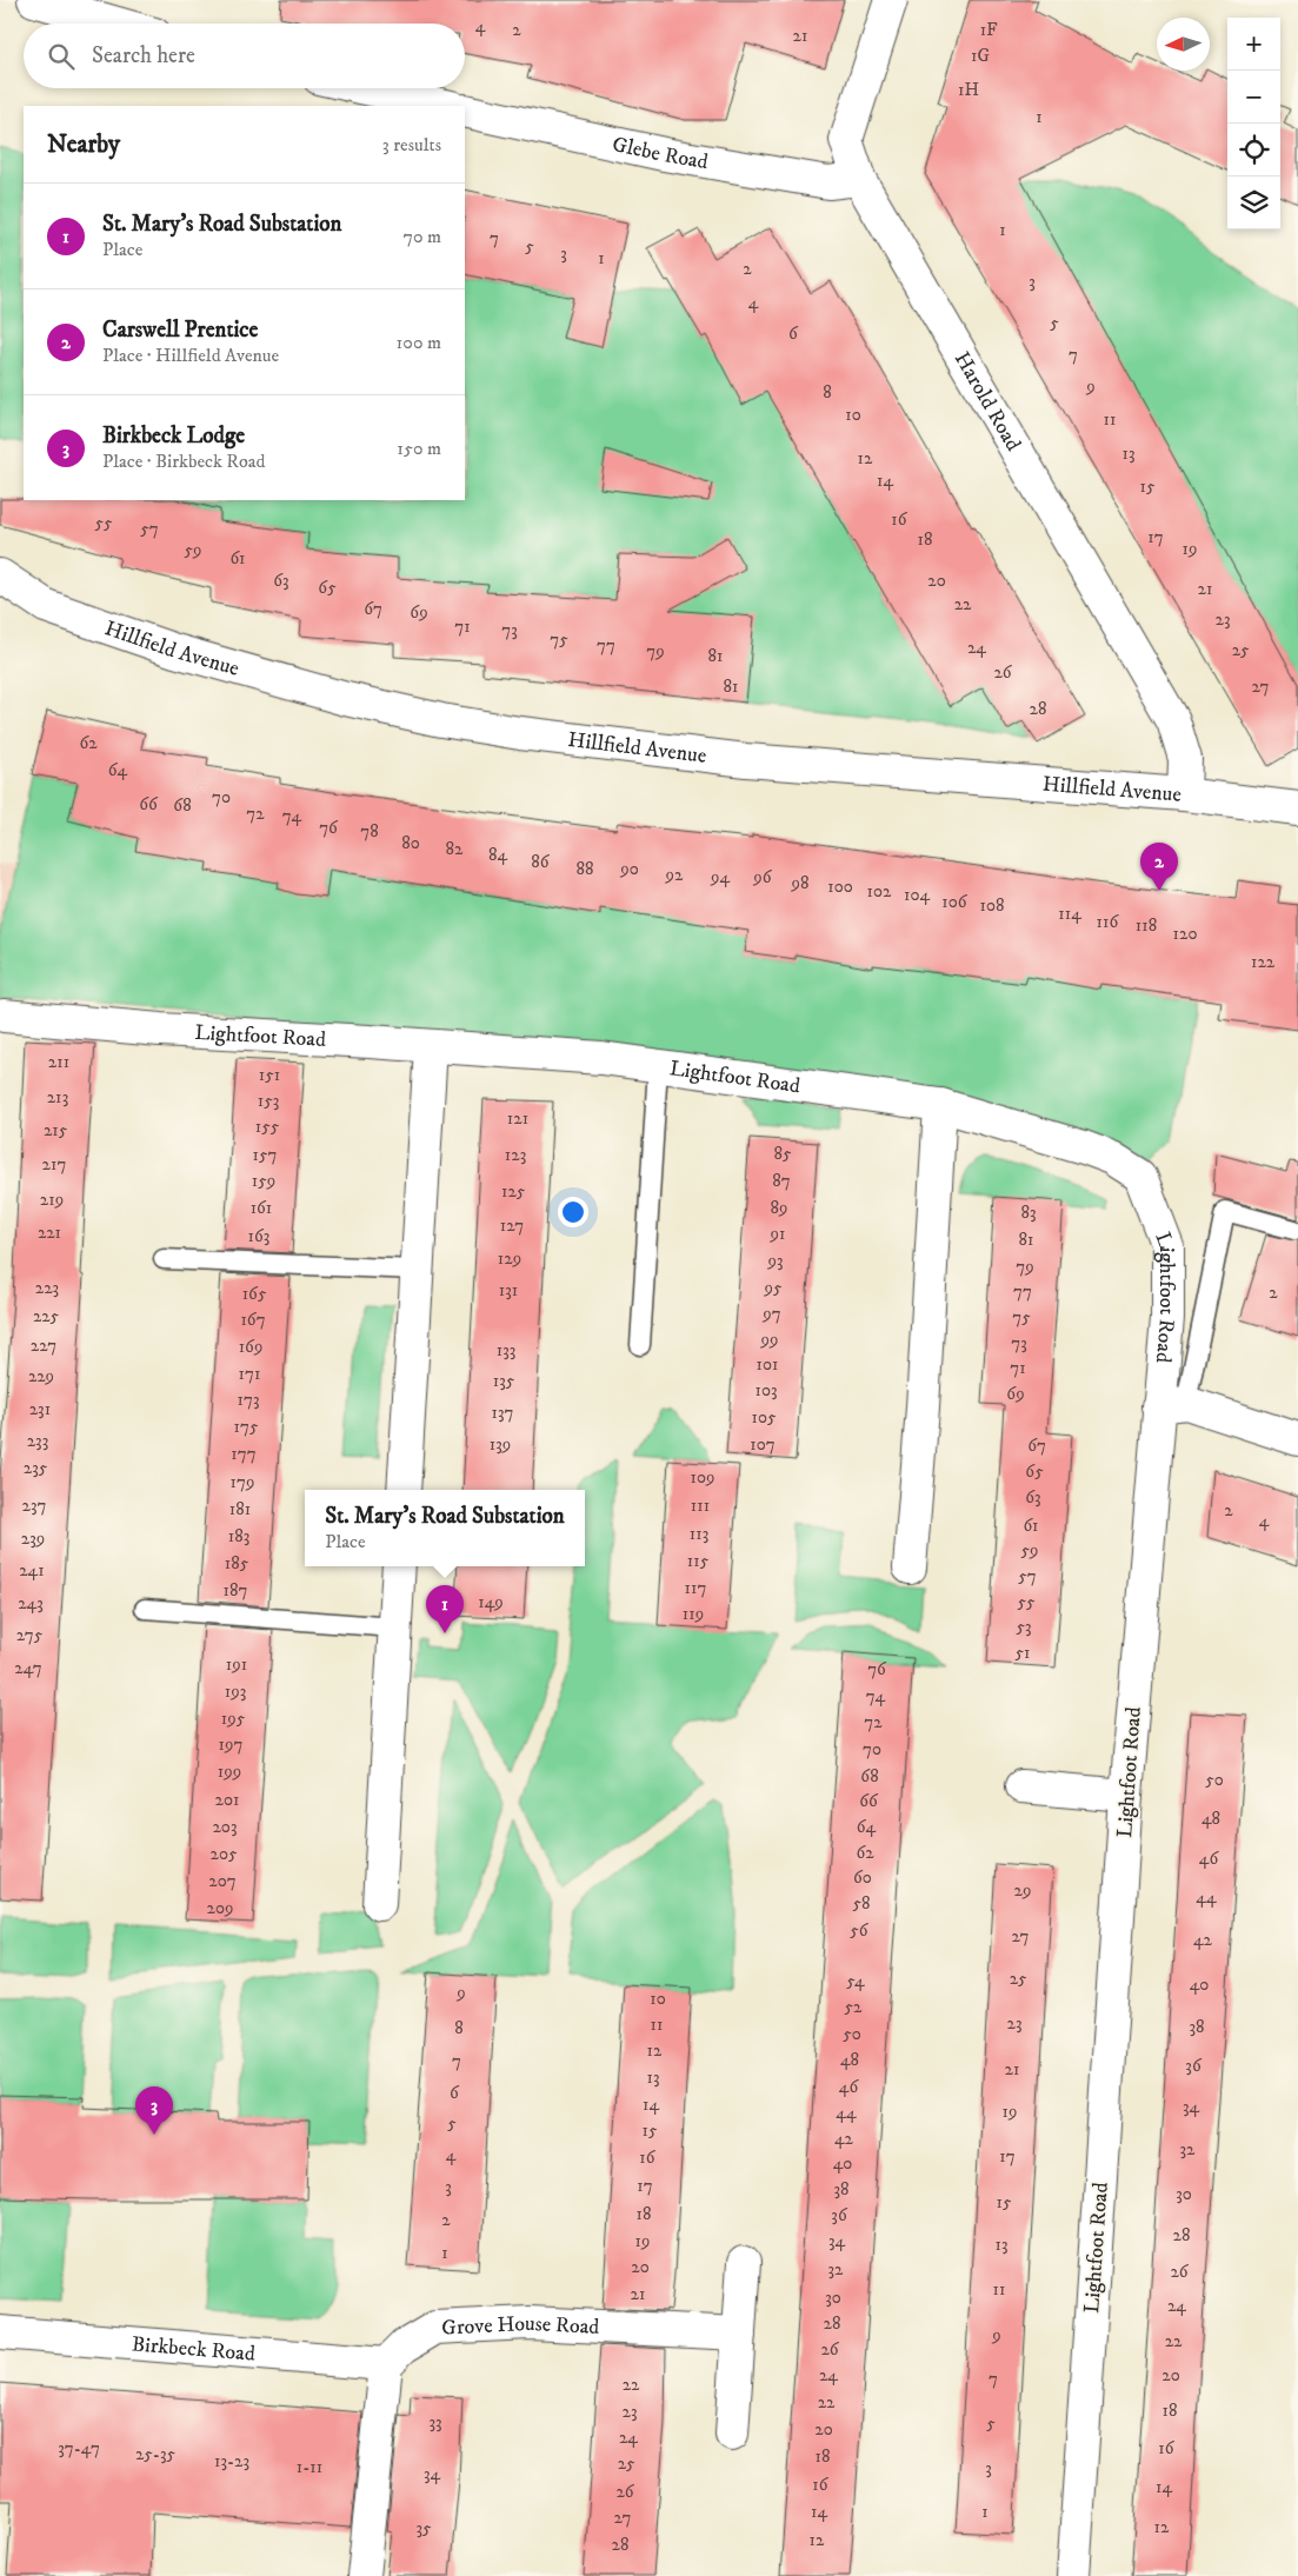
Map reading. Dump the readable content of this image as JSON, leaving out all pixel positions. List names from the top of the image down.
{
  "streets": {
    "street": [
      "Glebe Road",
      "Harold Road",
      "Hillfield Avenue",
      "Lightfoot Road",
      "Grove House Road",
      "Birkbeck Road"
    ]
  },
  "crossings": [
    ["Glebe Road", "Harold Road"],
    ["Harold Road", "Hillfield Avenue"],
    ["Grove House Road", "Birkbeck Road"]
  ],
  "house_numbers": [
    "4",
    "2",
    "1F",
    "21",
    "1G",
    "1H",
    "1",
    "1",
    "7",
    "5",
    "3",
    "1",
    "2",
    "3",
    "4",
    "5",
    "6",
    "7",
    "9",
    "8",
    "10",
    "11",
    "13",
    "12",
    "14",
    "15",
    "16",
    "55",
    "57",
    "17",
    "18",
    "19",
    "59",
    "61",
    "63",
    "20",
    "65",
    "21",
    "22",
    "67",
    "69",
    "23",
    "71",
    "73",
    "75",
    "77",
    "24",
    "25",
    "79",
    "81",
    "26",
    "81",
    "27",
    "28",
    "62",
    "64",
    "70",
    "66",
    "68",
    "72",
    "74",
    "76",
    "78",
    "80",
    "82",
    "84",
    "86",
    "88",
    "90",
    "92",
    "94",
    "96",
    "98",
    "100",
    "102",
    "104",
    "106",
    "108",
    "114",
    "116",
    "118",
    "120",
    "122",
    "211",
    "151",
    "213",
    "153",
    "121",
    "155",
    "215",
    "85",
    "157",
    "123",
    "217",
    "159",
    "87",
    "125",
    "219",
    "161",
    "89",
    "83",
    "127",
    "221",
    "91",
    "163",
    "81",
    "129",
    "93",
    "79",
    "223",
    "95",
    "131",
    "77",
    "2",
    "165",
    "97",
    "225",
    "75",
    "167",
    "99",
    "73",
    "227",
    "169",
    "133",
    "101",
    "71",
    "171",
    "229",
    "135",
    "103",
    "69",
    "173",
    "231",
    "137",
    "105",
    "175",
    "233",
    "139",
    "107",
    "67",
    "177",
    "235",
    "65",
    "109",
    "179",
    "63",
    "237",
    "111",
    "181",
    "2",
    "4",
    "61",
    "113",
    "183",
    "239",
    "59",
    "115",
    "185",
    "241",
    "57",
    "117",
    "187",
    "149",
    "55",
    "243",
    "119",
    "53",
    "275",
    "51",
    "191",
    "247",
    "76",
    "193",
    "74",
    "195",
    "72",
    "197",
    "70",
    "199",
    "68",
    "50",
    "201",
    "66",
    "48",
    "203",
    "64",
    "62",
    "205",
    "46",
    "60",
    "207",
    "29",
    "44",
    "58",
    "209",
    "56",
    "27",
    "42",
    "25",
    "54",
    "40",
    "9",
    "10",
    "52",
    "23",
    "11",
    "38",
    "8",
    "50",
    "12",
    "48",
    "7",
    "36",
    "21",
    "13",
    "46",
    "6",
    "14",
    "34",
    "19",
    "44",
    "5",
    "15",
    "42",
    "32",
    "4",
    "17",
    "16",
    "40",
    "17",
    "3",
    "38",
    "30",
    "15",
    "18",
    "36",
    "2",
    "28",
    "19",
    "34",
    "13",
    "1",
    "20",
    "32",
    "26",
    "11",
    "21",
    "30",
    "24",
    "28",
    "9",
    "22",
    "26",
    "24",
    "20",
    "7",
    "22",
    "22",
    "18",
    "23",
    "33",
    "5",
    "20",
    "24",
    "37-47",
    "16",
    "25-35",
    "18",
    "13-23",
    "25",
    "1-11",
    "3",
    "34",
    "16",
    "14",
    "26",
    "14",
    "1",
    "27",
    "12",
    "35",
    "12",
    "28"
  ],
  "north": "left",
  "page": {
    "map_buttons": ["+", "−"],
    "search": "Search here",
    "heading": ["Nearby", "3 results"],
    "list": [
      {
        "mark": "1",
        "name": "St. Mary's Road Substation",
        "note": "Place",
        "value": "70 m"
      },
      {
        "mark": "2",
        "name": "Carswell Prentice",
        "note": "Place · Hillfield Avenue",
        "value": "100 m"
      },
      {
        "mark": "3",
        "name": "Birkbeck Lodge",
        "note": "Place · Birkbeck Road",
        "value": "150 m"
      }
    ],
    "pins": ["2", "1", "3"],
    "popup": ["St. Mary's Road Substation", "Place"]
  }
}
